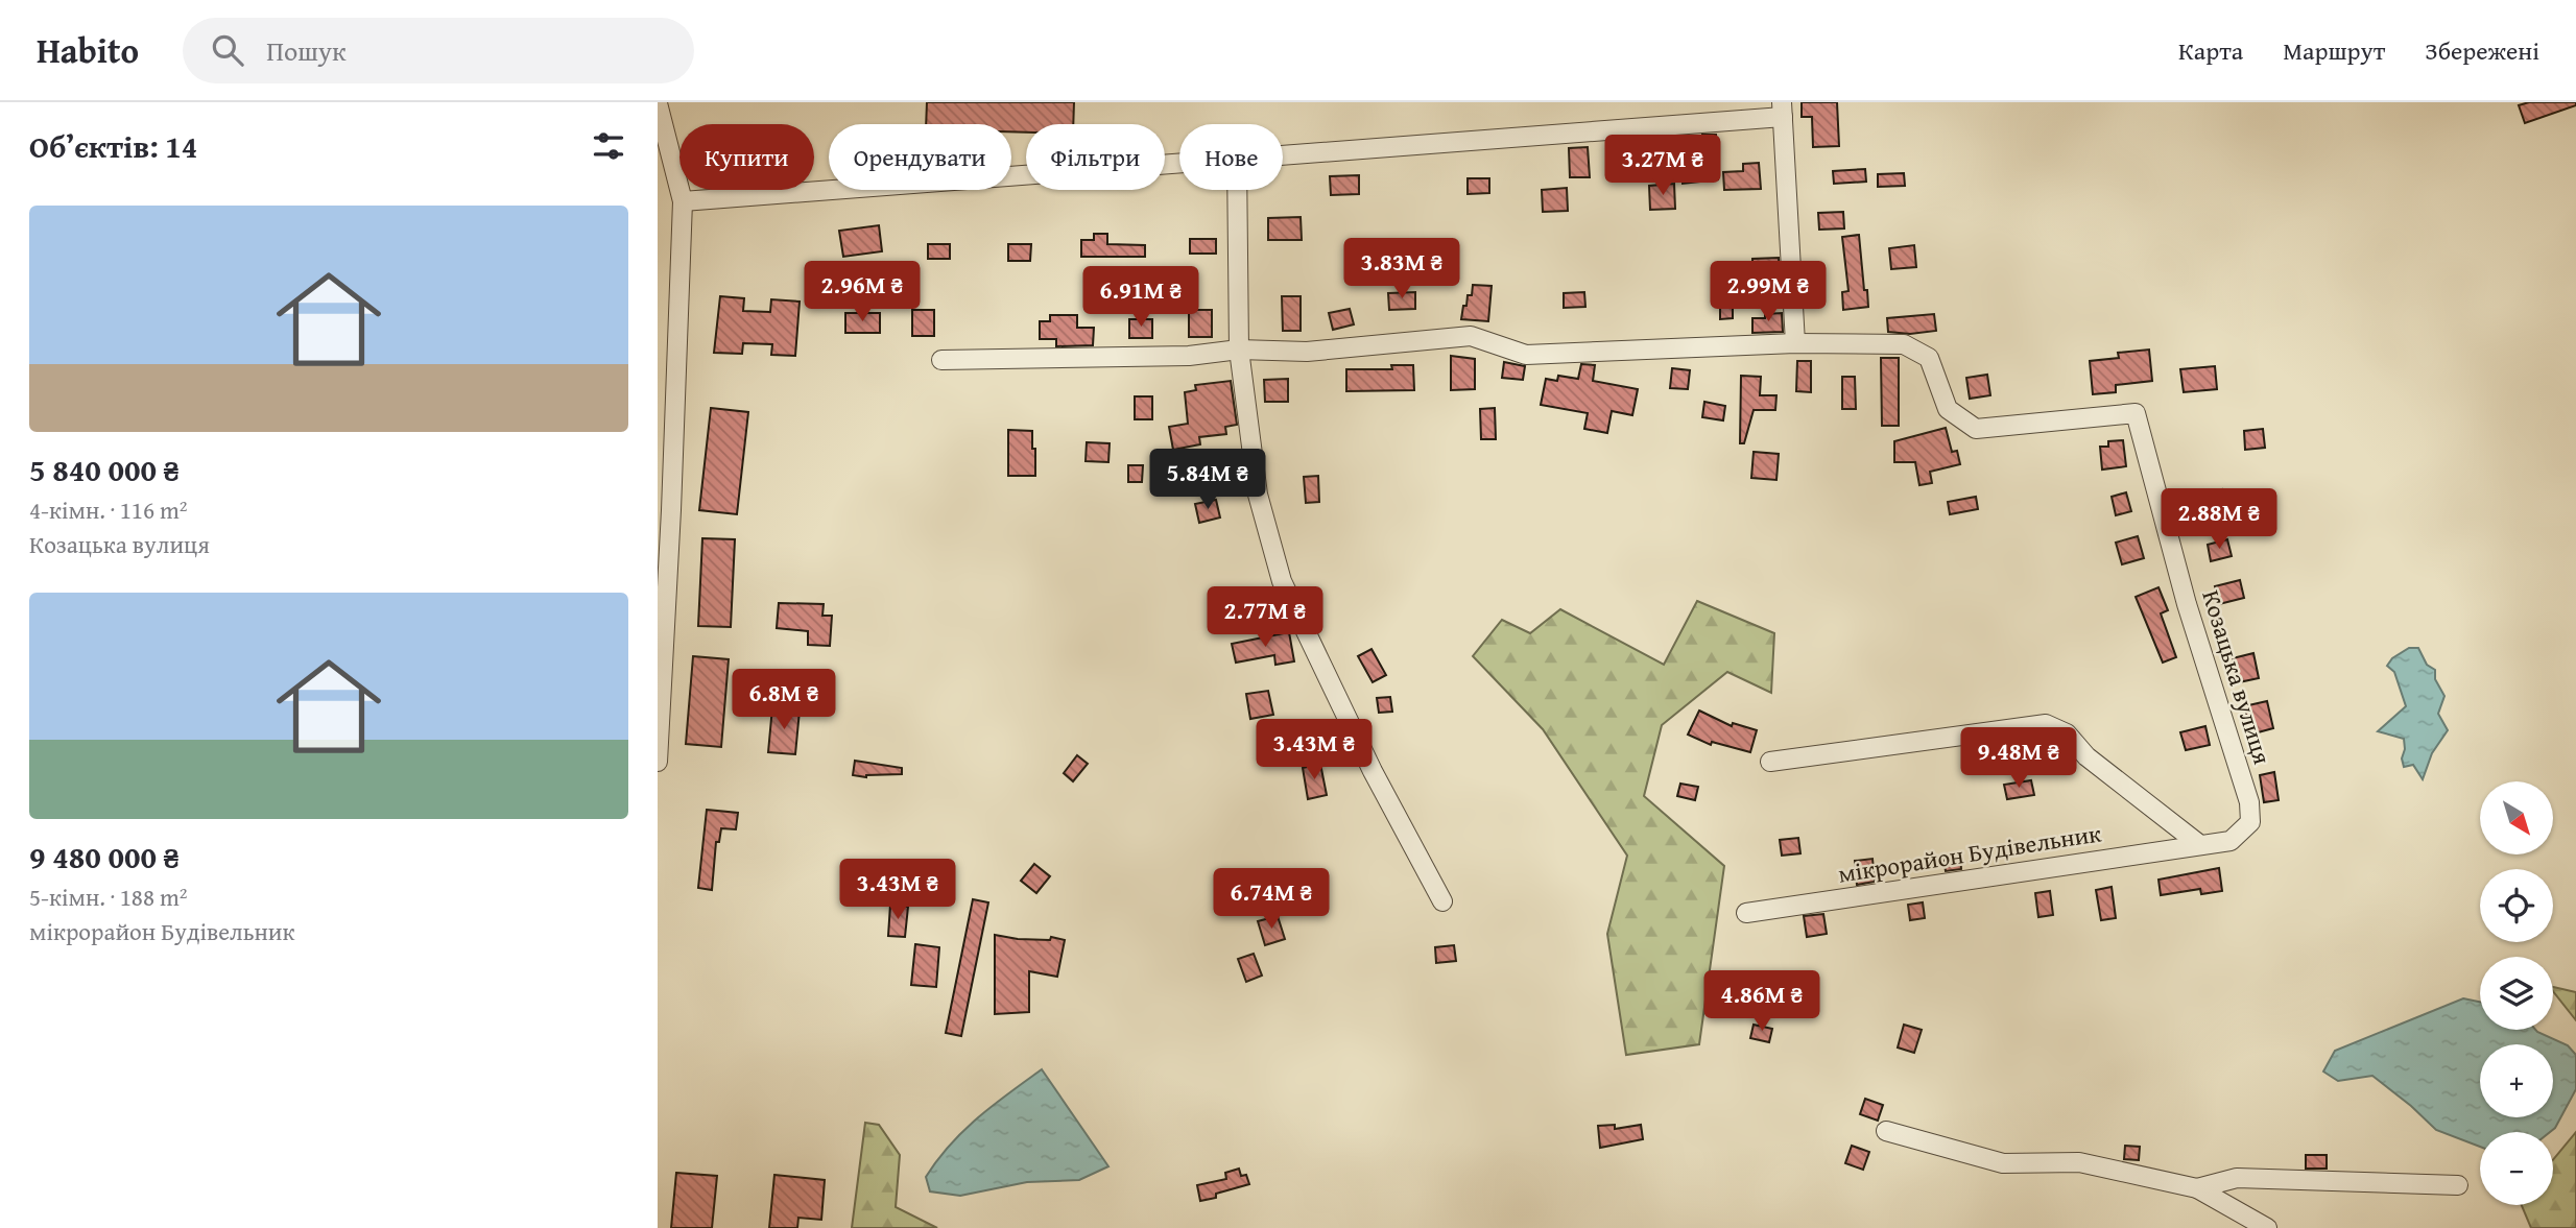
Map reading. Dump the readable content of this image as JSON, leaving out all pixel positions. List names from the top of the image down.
{
  "streets": {
    "street": ["Козацька вулиця", "мікрорайон Будівельник"]
  },
  "crossings": [
    ["Козацька вулиця", "мікрорайон Будівельник"]
  ],
  "north": "bottom right",
  "page": {
    "header": "Habito",
    "search": "Пошук",
    "nav": ["Карта", "Маршрут", "Збережені"],
    "heading": "Об’єктів: 14",
    "chip": [
      "Купити",
      "Орендувати",
      "Фільтри",
      "Нове"
    ],
    "price": [
      "3.27M ₴",
      "3.83M ₴",
      "2.96M ₴",
      "2.99M ₴",
      "6.91M ₴",
      "5.84M ₴",
      "2.88M ₴",
      "2.77M ₴",
      "6.8M ₴",
      "3.43M ₴",
      "9.48M ₴",
      "3.43M ₴",
      "6.74M ₴",
      "4.86M ₴"
    ],
    "list": [
      {
        "name": "5 840 000 ₴",
        "note": "4-кімн. · 116 m² · Козацька вулиця"
      },
      {
        "name": "9 480 000 ₴",
        "note": "5-кімн. · 188 m² · мікрорайон Будівельник"
      }
    ],
    "map_buttons": ["+", "−"]
  }
}
